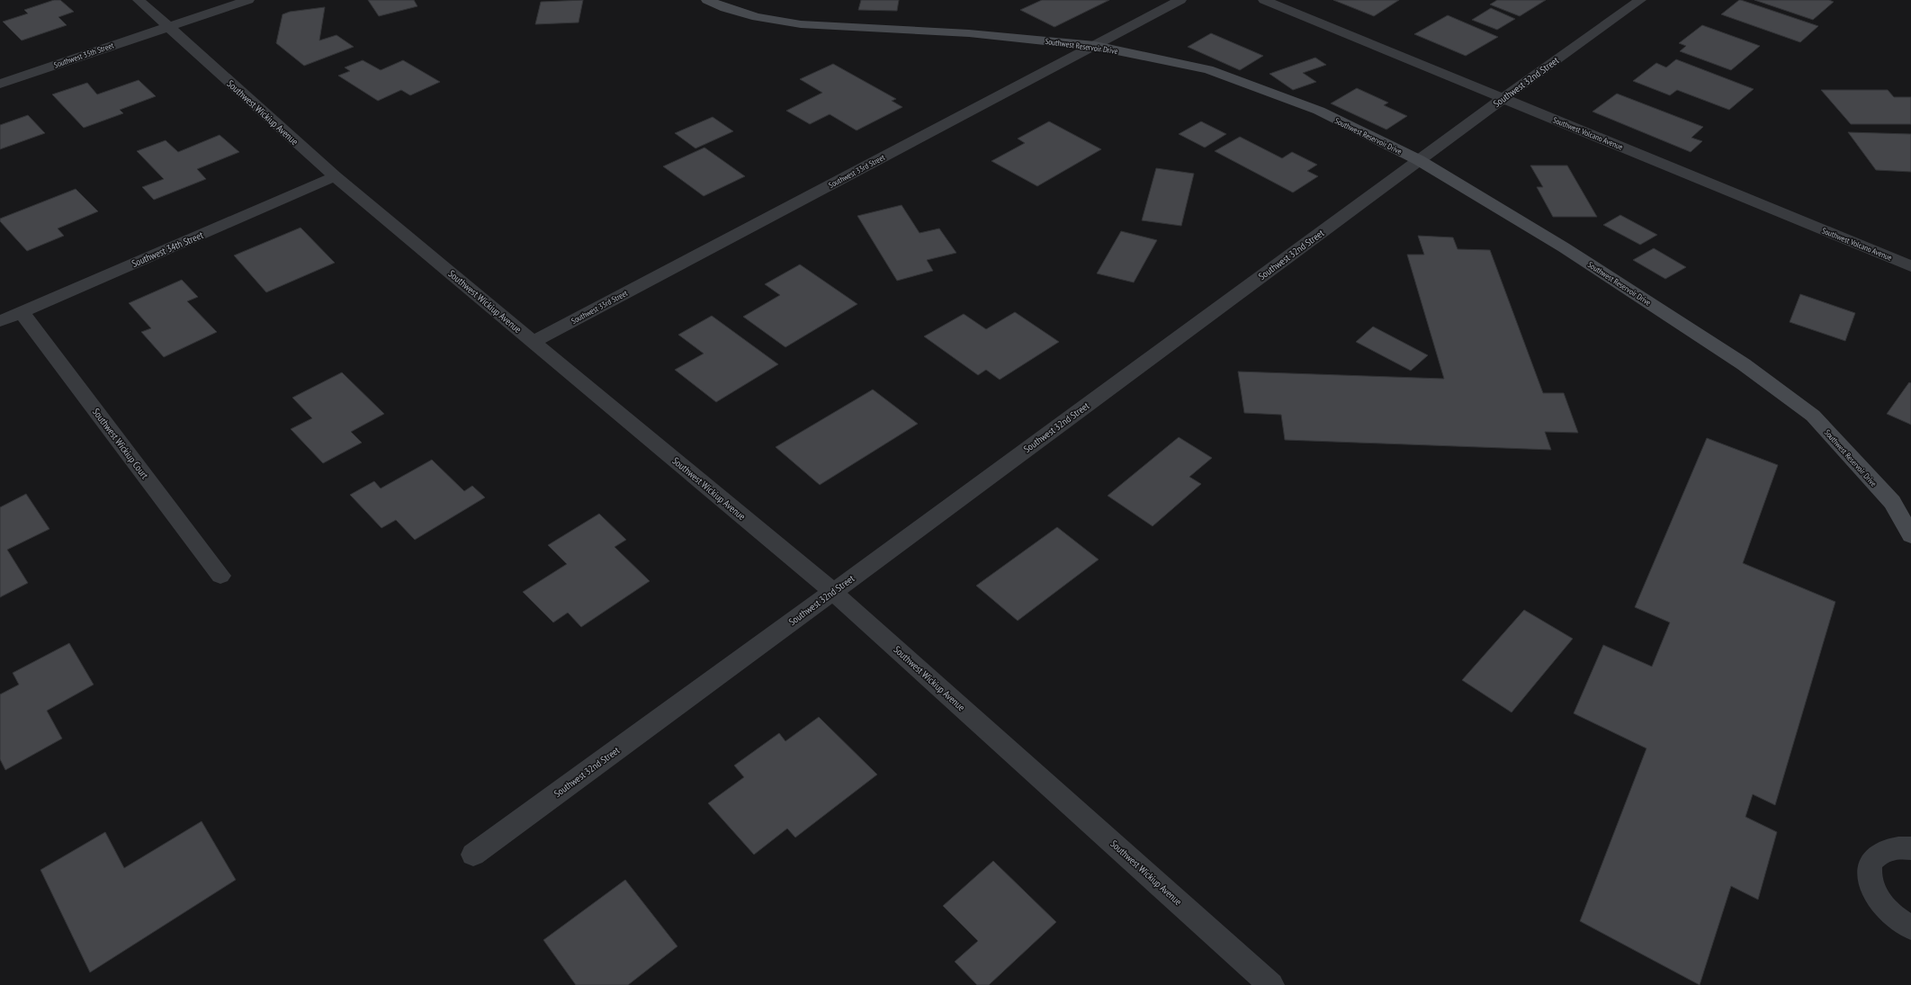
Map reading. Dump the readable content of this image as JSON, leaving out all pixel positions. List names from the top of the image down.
{
  "streets": {
    "street": [
      "Southwest Reservoir Drive",
      "Southwest 35th Street",
      "Southwest 32nd Street",
      "Southwest Wickiup Avenue",
      "Southwest Volcano Avenue",
      "Southwest 33rd Street",
      "Southwest 34th Street",
      "Southwest Wickiup Court"
    ]
  },
  "crossings": [
    ["Southwest Reservoir Drive", "Southwest 32nd Street"],
    ["Southwest Reservoir Drive", "Southwest 33rd Street"],
    ["Southwest 35th Street", "Southwest Wickiup Avenue"],
    ["Southwest 32nd Street", "Southwest Wickiup Avenue"],
    ["Southwest 32nd Street", "Southwest Volcano Avenue"],
    ["Southwest Wickiup Avenue", "Southwest 33rd Street"],
    ["Southwest Wickiup Avenue", "Southwest 34th Street"],
    ["Southwest 34th Street", "Southwest Wickiup Court"]
  ]
}
